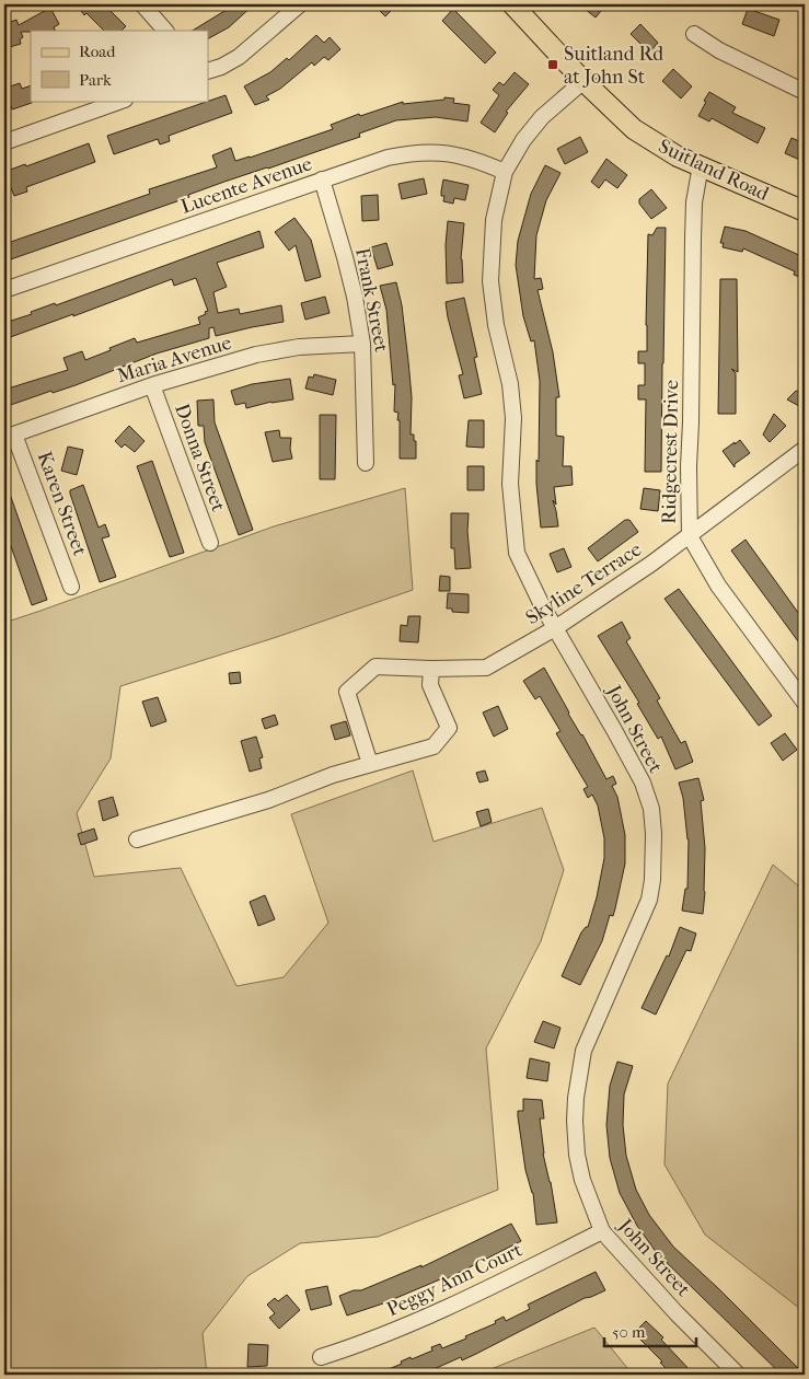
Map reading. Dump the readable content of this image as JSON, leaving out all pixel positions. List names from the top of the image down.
{
  "streets": {
    "main road": ["Suitland Road"],
    "street": [
      "Lucente Avenue",
      "Frank Street",
      "Maria Avenue",
      "Ridgecrest Drive",
      "Donna Street",
      "Karen Street",
      "Skyline Terrace",
      "John Street",
      "Peggy Ann Court"
    ]
  },
  "crossings": [
    ["Suitland Road", "Ridgecrest Drive"],
    ["Suitland Road", "John Street"],
    ["Lucente Avenue", "Frank Street"],
    ["Lucente Avenue", "John Street"],
    ["Frank Street", "Maria Avenue"],
    ["Maria Avenue", "Donna Street"],
    ["Maria Avenue", "Karen Street"],
    ["Ridgecrest Drive", "Skyline Terrace"],
    ["Skyline Terrace", "John Street"],
    ["John Street", "Peggy Ann Court"]
  ],
  "places": {
    "transit": ["Suitland Rd at John St"]
  },
  "legend": ["Road", "Park"],
  "scale_bar": "50 m"
}
